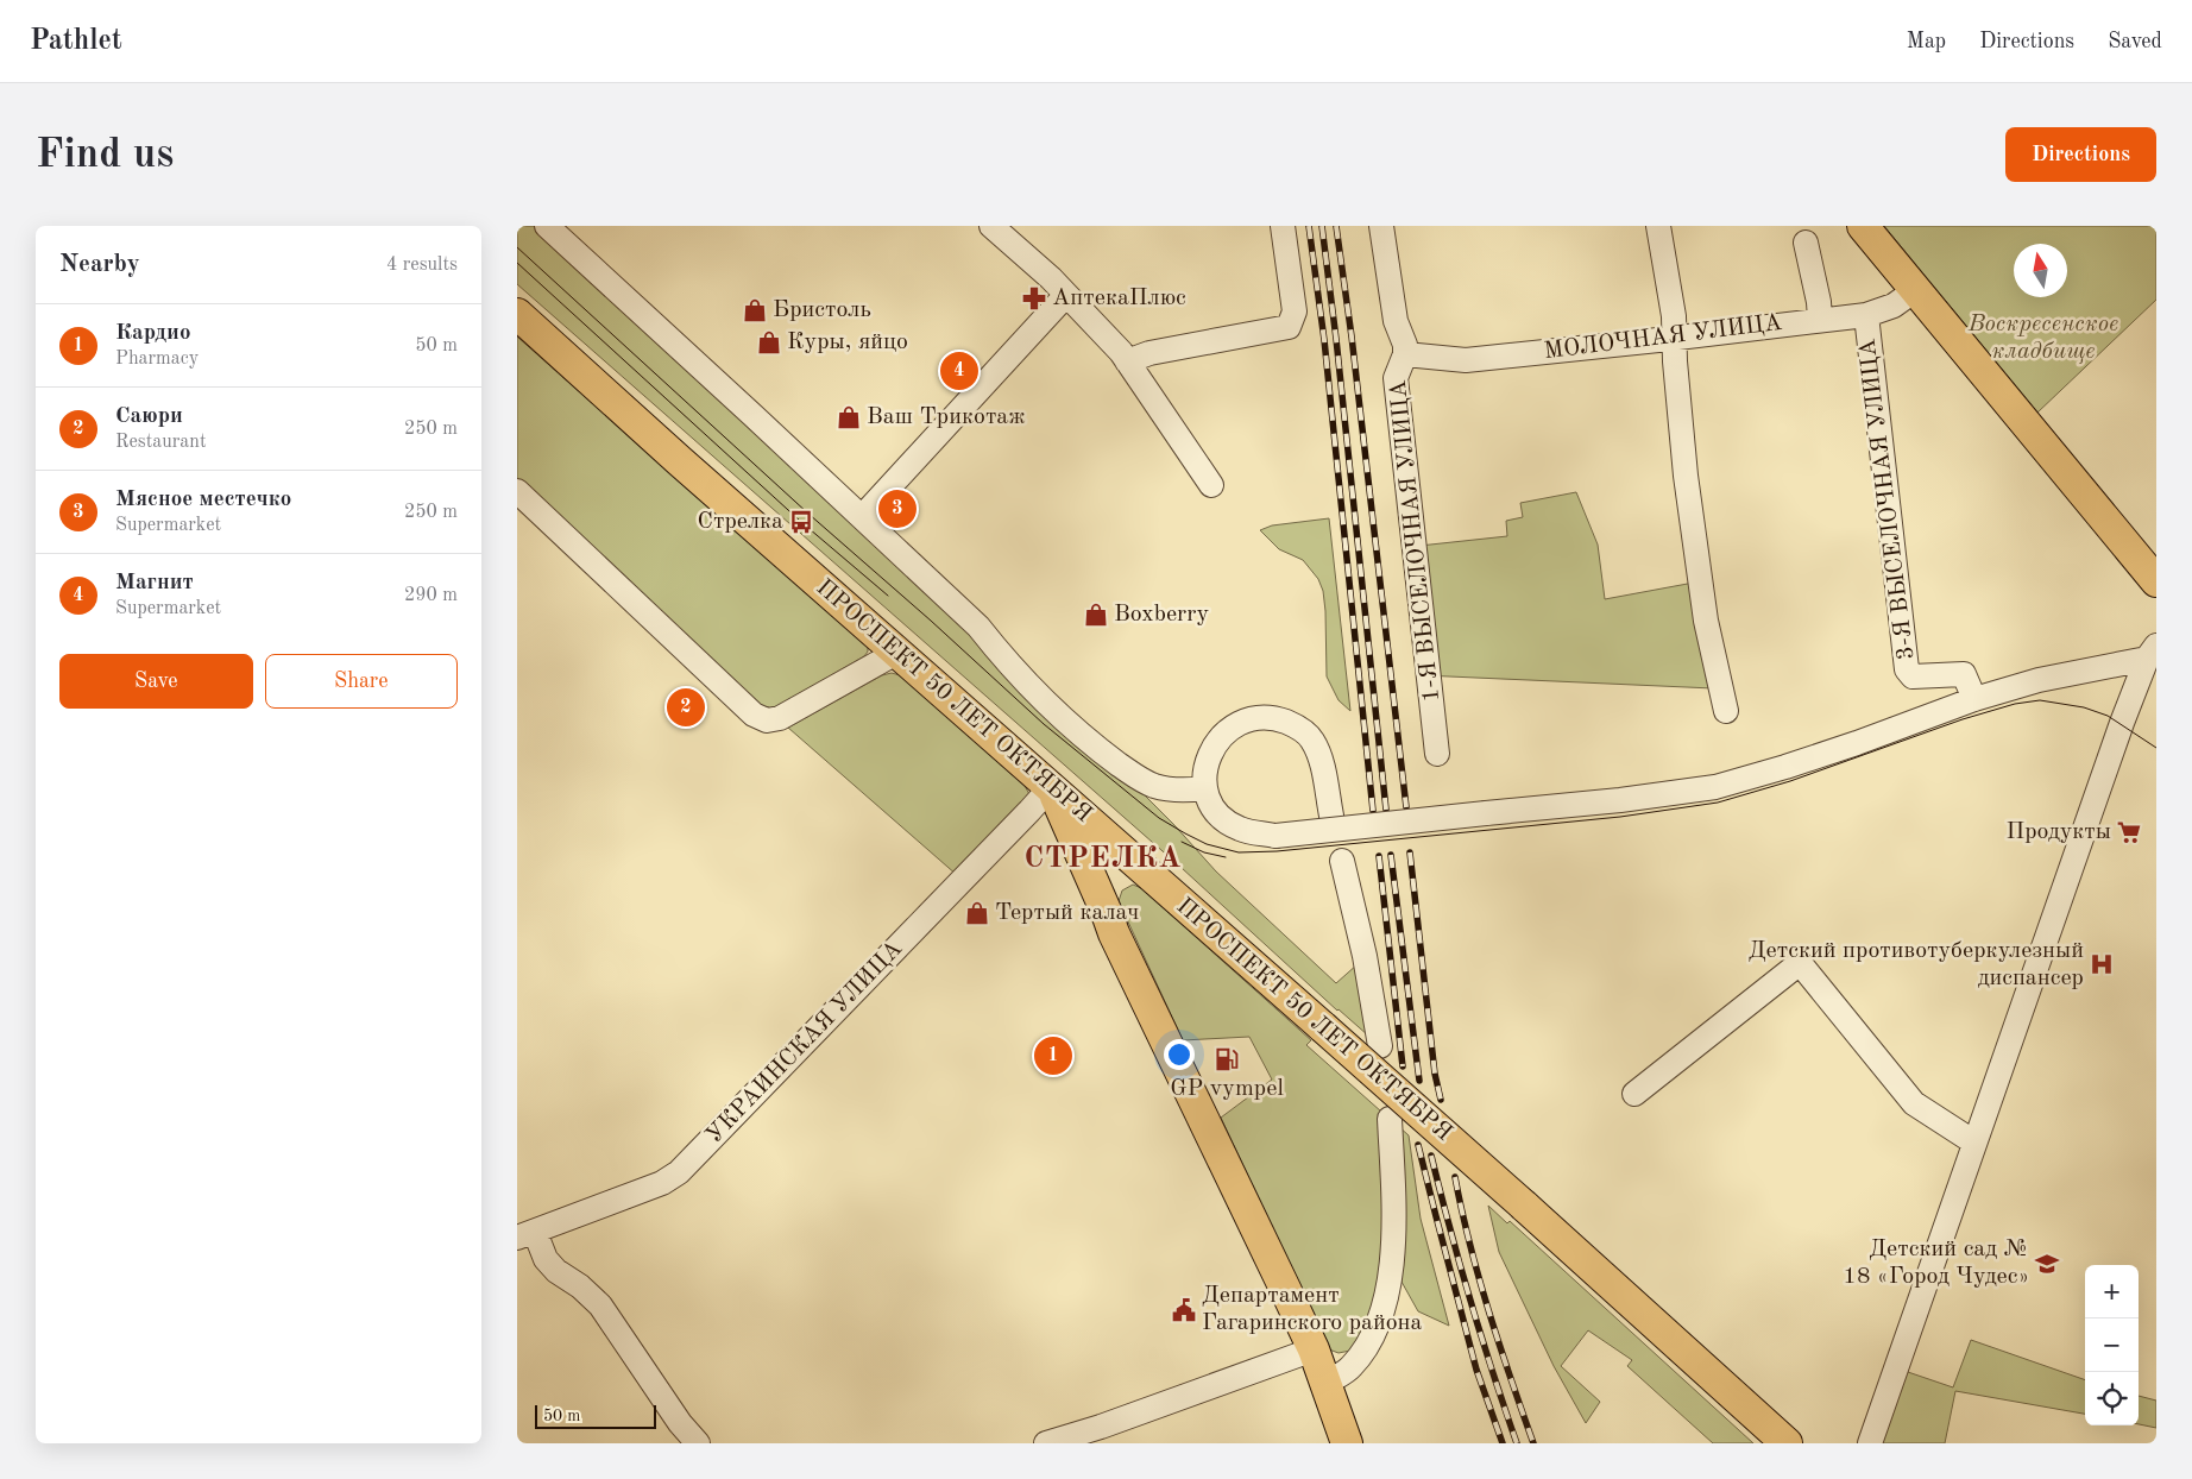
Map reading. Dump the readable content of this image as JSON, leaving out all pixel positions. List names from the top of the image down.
{
  "streets": {
    "main road": ["ПРОСПЕКТ 50 ЛЕТ ОКТЯБРЯ"],
    "street": [
      "МОЛОЧНАЯ УЛИЦА",
      "3-Я ВЫСЕЛОЧНАЯ УЛИЦА",
      "1-Я ВЫСЕЛОЧНАЯ УЛИЦА",
      "УКРАИНСКАЯ УЛИЦА"
    ]
  },
  "crossings": [
    ["МОЛОЧНАЯ УЛИЦА", "3-Я ВЫСЕЛОЧНАЯ УЛИЦА"],
    ["МОЛОЧНАЯ УЛИЦА", "1-Я ВЫСЕЛОЧНАЯ УЛИЦА"],
    ["ПРОСПЕКТ 50 ЛЕТ ОКТЯБРЯ", "УКРАИНСКАЯ УЛИЦА"]
  ],
  "districts": ["СТРЕЛКА"],
  "parks": ["Воскресенское кладбище"],
  "places": {
    "pharmacy": ["АптекаПлюс"],
    "shop": [
      "Бристоль",
      "Куры, яйцо",
      "Ваш Трикотаж",
      "Boxberry",
      "Тертый калач"
    ],
    "bus stop": ["Стрелка"],
    "supermarket": ["Продукты"],
    "hospital": ["Детский противотуберкулезный диспансер"],
    "fuel station": ["GP vympel"],
    "school or university": ["Детский сад № 18 «Город Чудес»"],
    "public building": ["Департамент Гагаринского района"]
  },
  "scale_bar": "50 m",
  "north": "top",
  "page": {
    "header": "Pathlet",
    "nav": ["Map", "Directions", "Saved"],
    "buttons": [
      "Directions",
      ["Save", "Share"]
    ],
    "title": "Find us",
    "heading": ["Nearby", "4 results"],
    "list": [
      {
        "mark": "1",
        "name": "Кардио",
        "note": "Pharmacy",
        "value": "50 m"
      },
      {
        "mark": "2",
        "name": "Саюри",
        "note": "Restaurant",
        "value": "250 m"
      },
      {
        "mark": "3",
        "name": "Мясное местечко",
        "note": "Supermarket",
        "value": "250 m"
      },
      {
        "mark": "4",
        "name": "Магнит",
        "note": "Supermarket",
        "value": "290 m"
      }
    ],
    "pins": [
      "4",
      "3",
      "2",
      "1"
    ],
    "map_buttons": ["+", "−"],
    "scale": "50 m"
  }
}
